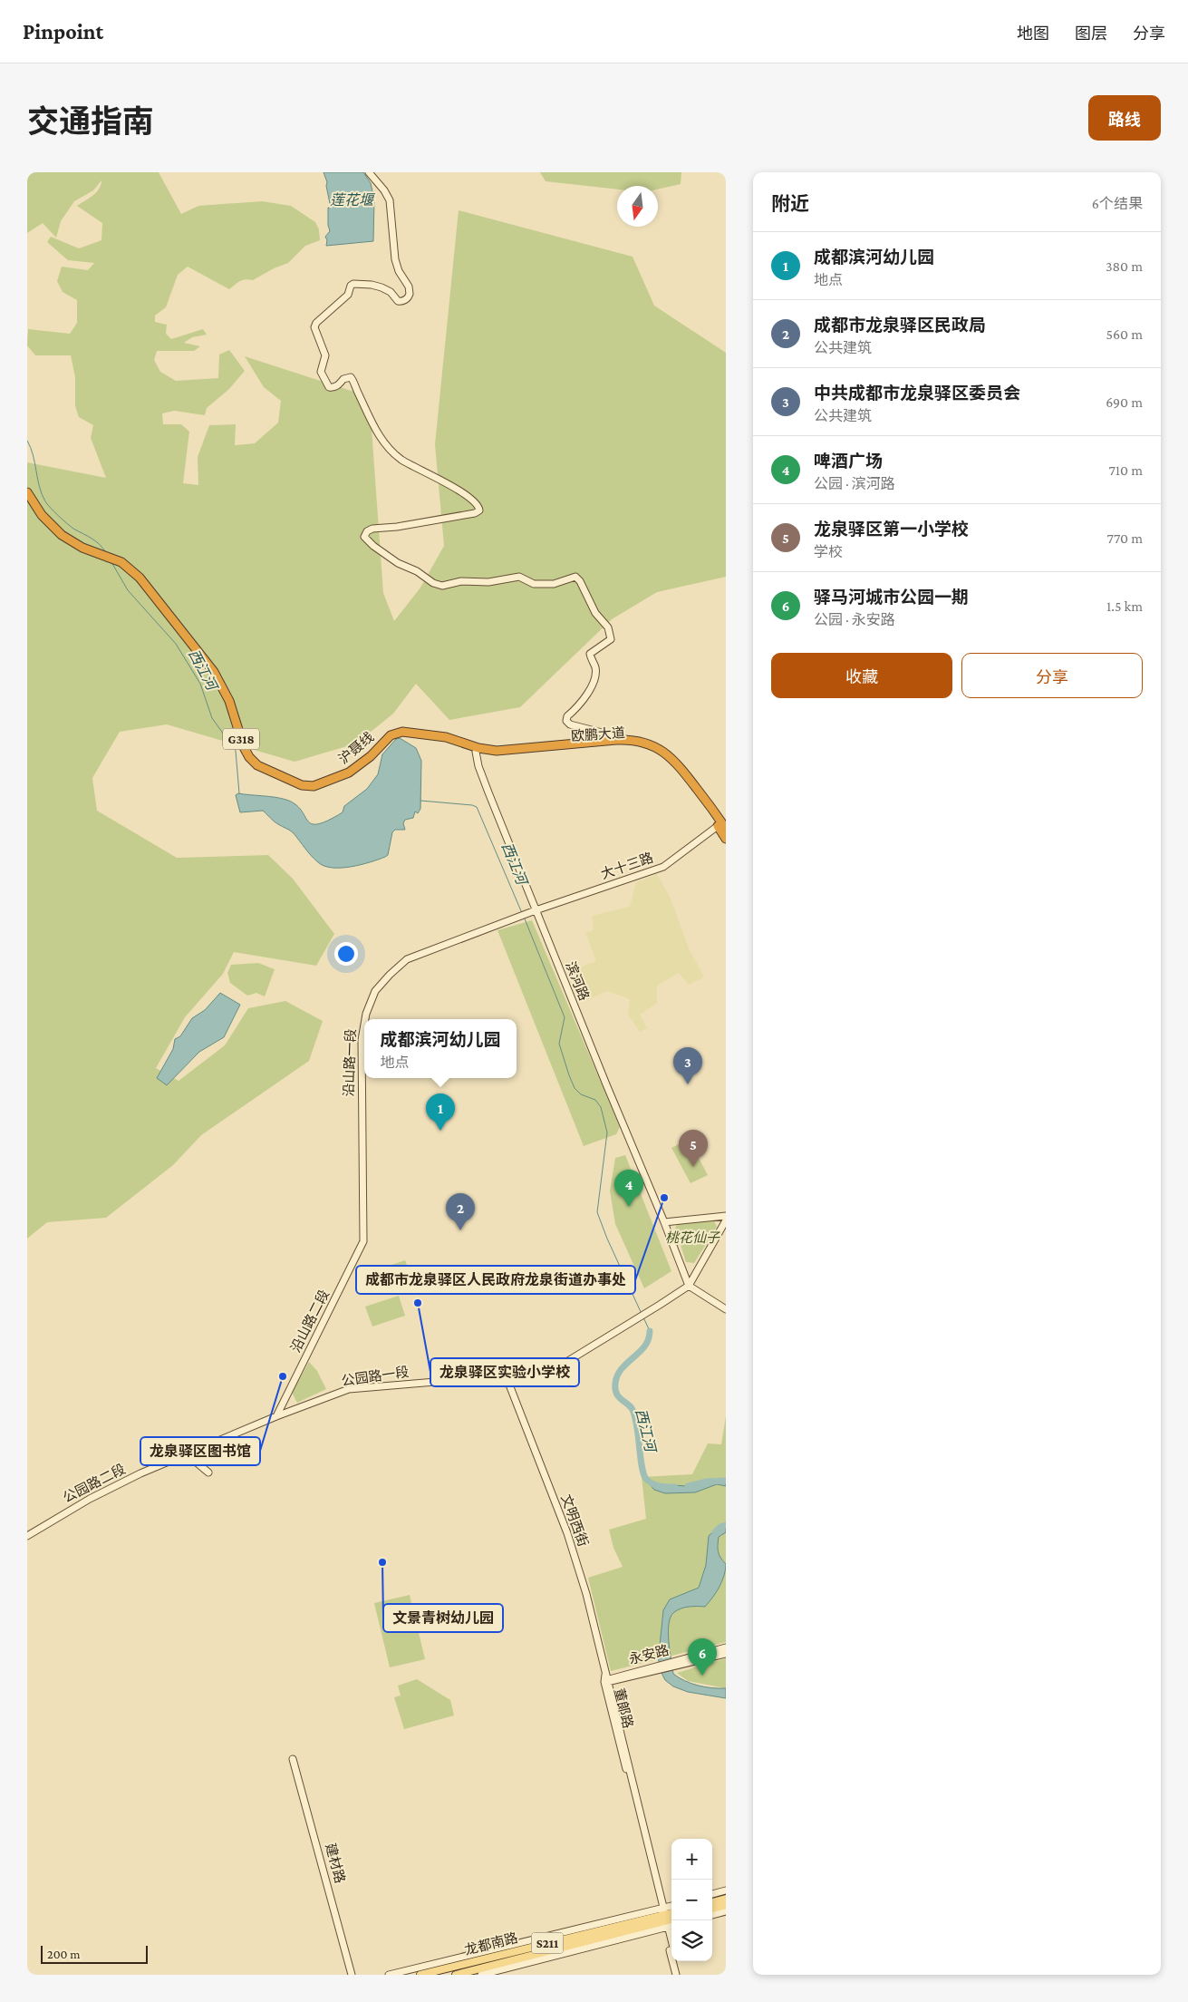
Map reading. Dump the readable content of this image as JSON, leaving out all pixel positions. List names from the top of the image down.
{
  "streets": {
    "highway": ["欧鹏大道", "G318", "沪聂线"],
    "main road": ["S211", "龙都南路"],
    "street": [
      "大十三路",
      "滨河路",
      "沿山路一段",
      "沿山路二段",
      "公园路一段",
      "公园路二段",
      "文明西街",
      "永安路",
      "董郞路",
      "建材路"
    ]
  },
  "crossings": [
    ["欧鹏大道", "沪聂线"],
    ["欧鹏大道", "大十三路"],
    ["欧鹏大道", "滨河路"],
    ["沪聂线", "大十三路"],
    ["沪聂线", "滨河路"],
    ["大十三路", "滨河路"],
    ["大十三路", "沿山路一段"],
    ["滨河路", "公园路一段"],
    ["沿山路一段", "沿山路二段"],
    ["沿山路二段", "公园路一段"],
    ["公园路一段", "公园路二段"],
    ["公园路一段", "文明西街"],
    ["文明西街", "永安路"],
    ["文明西街", "董郞路"],
    ["永安路", "董郞路"],
    ["董郞路", "龙都南路"]
  ],
  "water": ["莲花堰", "西江河"],
  "parks": ["桃花仙子"],
  "places": [
    "成都市龙泉驿区人民政府龙泉街道办事处",
    "龙泉驿区实验小学校",
    "龙泉驿区图书馆",
    "文景青树幼儿园"
  ],
  "scale_bar": "200 m",
  "north": "bottom",
  "page": {
    "header": "Pinpoint",
    "nav": ["地图", "图层", "分享"],
    "title": "交通指南",
    "buttons": [
      "路线",
      ["收藏", "分享"]
    ],
    "heading": ["附近", "6个结果"],
    "list": [
      {
        "mark": "1",
        "name": "成都滨河幼儿园",
        "note": "地点",
        "value": "380 m"
      },
      {
        "mark": "2",
        "name": "成都市龙泉驿区民政局",
        "note": "公共建筑",
        "value": "560 m"
      },
      {
        "mark": "3",
        "name": "中共成都市龙泉驿区委员会",
        "note": "公共建筑",
        "value": "690 m"
      },
      {
        "mark": "4",
        "name": "啤酒广场",
        "note": "公园 · 滨河路",
        "value": "710 m"
      },
      {
        "mark": "5",
        "name": "龙泉驿区第一小学校",
        "note": "学校",
        "value": "770 m"
      },
      {
        "mark": "6",
        "name": "驿马河城市公园一期",
        "note": "公园 · 永安路",
        "value": "1.5 km"
      }
    ],
    "popup": ["成都滨河幼儿园", "地点"],
    "pins": [
      "3",
      "1",
      "5",
      "4",
      "2",
      "6"
    ],
    "map_buttons": ["+", "−"],
    "scale": "200 m"
  }
}
